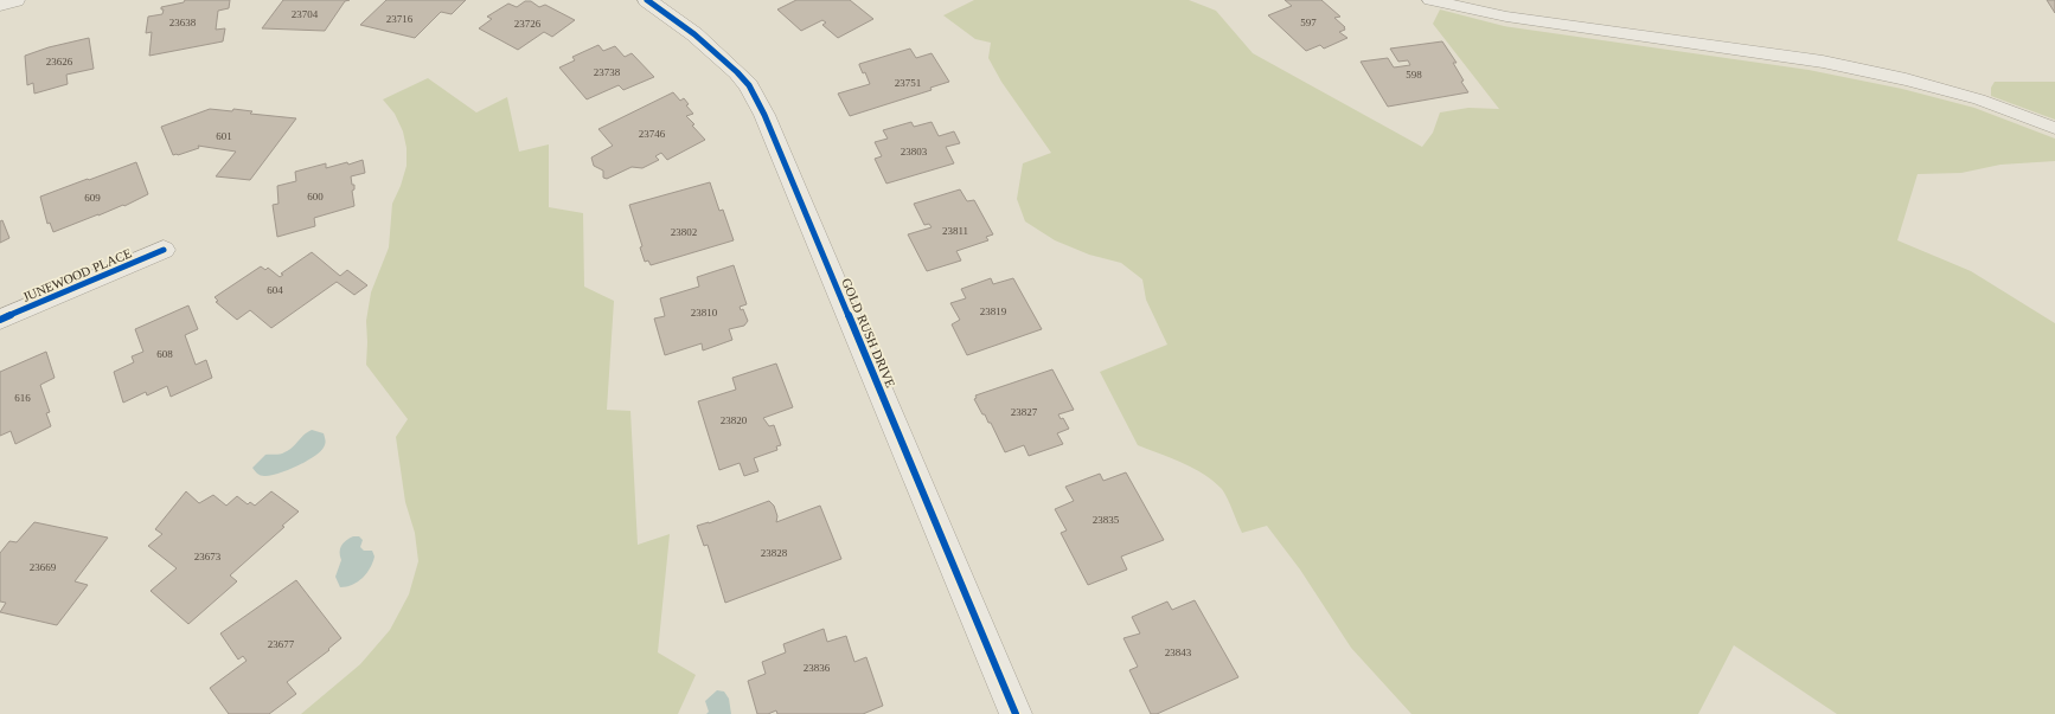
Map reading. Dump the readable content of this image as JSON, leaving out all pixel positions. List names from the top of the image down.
{
  "streets": {
    "street": ["JUNEWOOD PLACE", "GOLD RUSH DRIVE"]
  },
  "house_numbers": [
    "23704",
    "23716",
    "23638",
    "597",
    "23726",
    "23626",
    "23738",
    "598",
    "23751",
    "23746",
    "601",
    "23803",
    "600",
    "609",
    "23811",
    "23802",
    "604",
    "23819",
    "23810",
    "608",
    "616",
    "23827",
    "23820",
    "23835",
    "23828",
    "23673",
    "23669",
    "23677",
    "23843",
    "23836"
  ]
}
